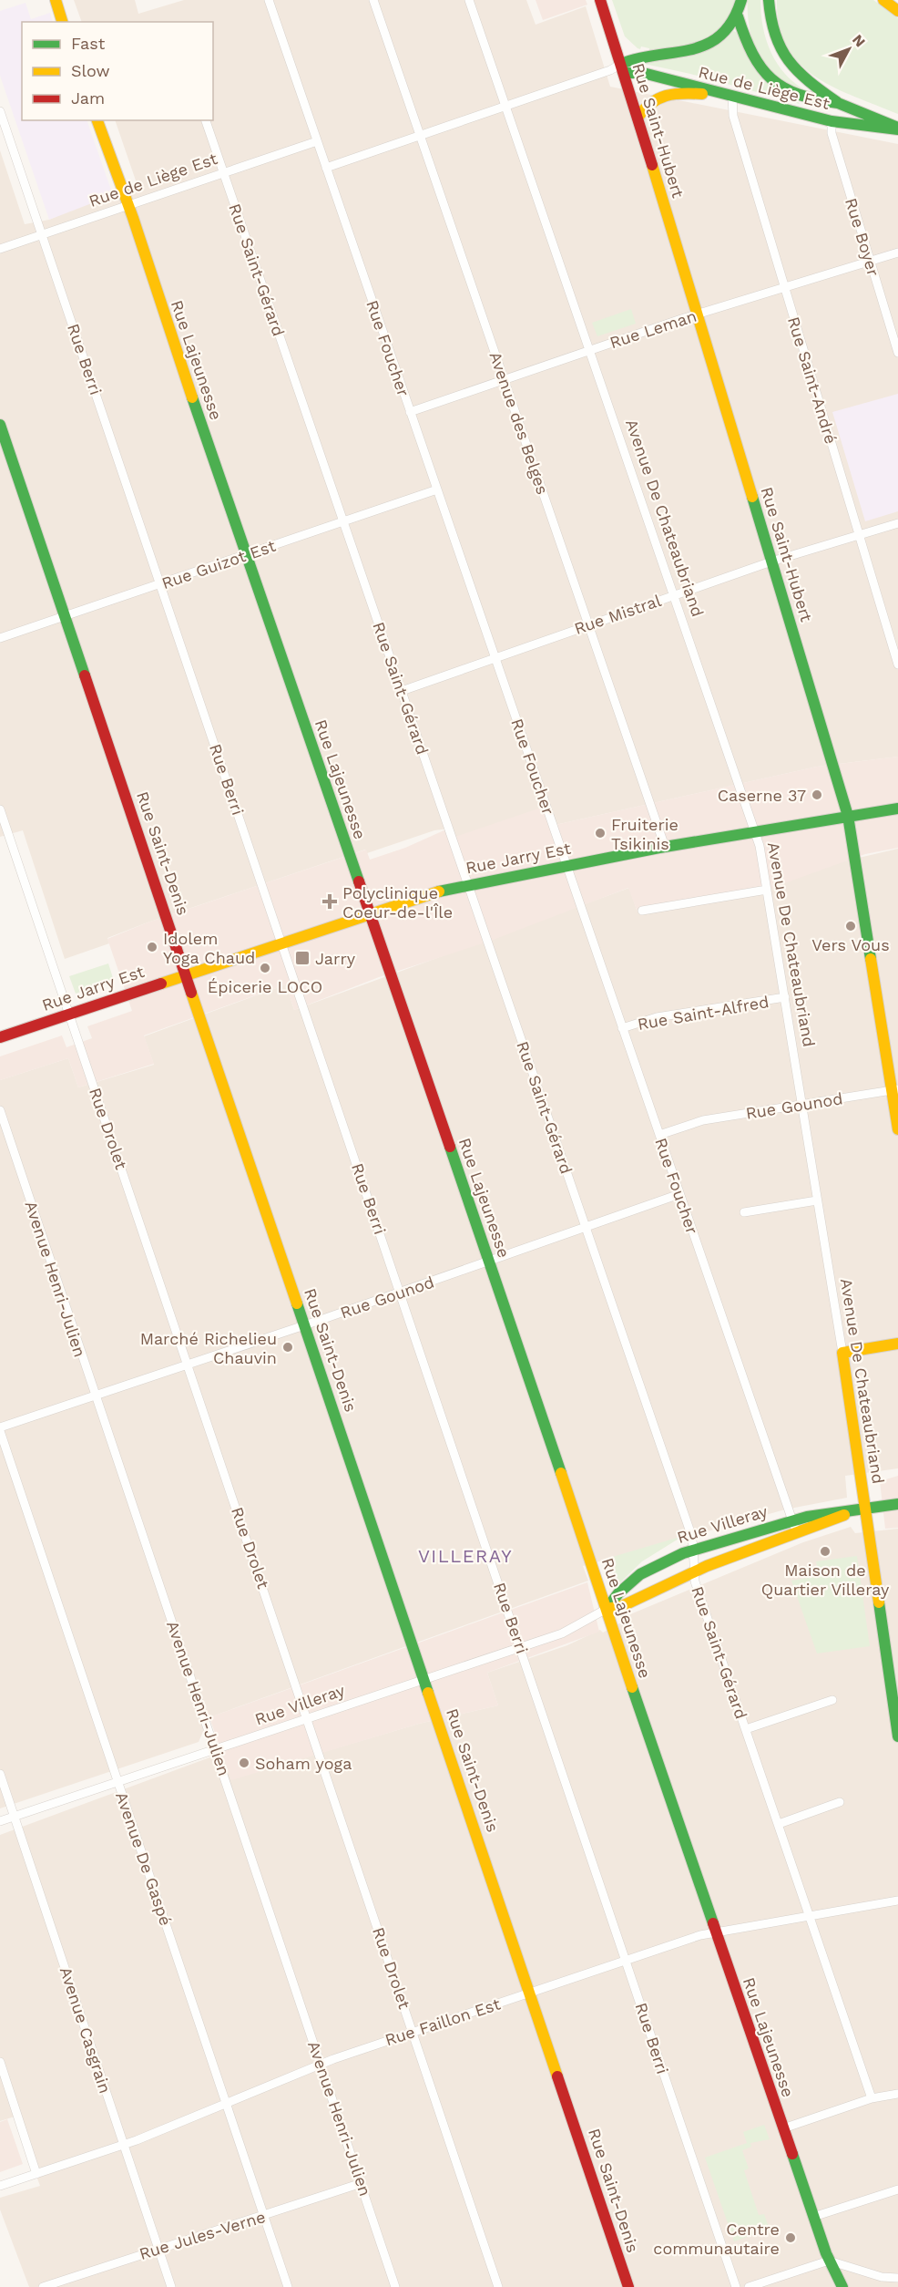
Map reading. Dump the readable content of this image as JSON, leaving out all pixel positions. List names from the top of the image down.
{
  "streets": {
    "main road": [
      "Rue de Liège Est",
      "Rue Saint-Hubert",
      "Rue Lajeunesse",
      "Avenue De Chateaubriand",
      "Rue Saint-Denis",
      "Rue Jarry Est",
      "Rue Villeray"
    ],
    "street": [
      "Rue Boyer",
      "Rue Saint-Gérard",
      "Rue Leman",
      "Rue Foucher",
      "Rue Berri",
      "Rue Saint-André",
      "Avenue des Belges",
      "Rue Guizot Est",
      "Rue Mistral",
      "Rue Saint-Alfred",
      "Rue Gounod",
      "Rue Drolet",
      "Avenue Henri-Julien",
      "Avenue De Gaspé",
      "Rue Faillon Est",
      "Avenue Casgrain",
      "Rue Jules-Verne"
    ]
  },
  "crossings": [
    ["Rue de Liège Est", "Rue Saint-Hubert"],
    ["Rue de Liège Est", "Rue Boyer"],
    ["Rue de Liège Est", "Rue Saint-Gérard"],
    ["Rue de Liège Est", "Rue Foucher"],
    ["Rue de Liège Est", "Rue Berri"],
    ["Rue de Liège Est", "Rue Lajeunesse"],
    ["Rue de Liège Est", "Rue Saint-André"],
    ["Rue de Liège Est", "Avenue des Belges"],
    ["Rue de Liège Est", "Avenue De Chateaubriand"],
    ["Rue Saint-Hubert", "Rue Leman"],
    ["Rue Saint-Hubert", "Rue Mistral"],
    ["Rue Saint-Hubert", "Rue Jarry Est"],
    ["Rue Saint-Hubert", "Rue Gounod"],
    ["Rue Boyer", "Rue Leman"],
    ["Rue Saint-Gérard", "Rue Guizot Est"],
    ["Rue Saint-Gérard", "Rue Mistral"],
    ["Rue Saint-Gérard", "Rue Jarry Est"],
    ["Rue Saint-Gérard", "Rue Gounod"],
    ["Rue Saint-Gérard", "Rue Villeray"],
    ["Rue Saint-Gérard", "Rue Faillon Est"],
    ["Rue Leman", "Rue Foucher"],
    ["Rue Leman", "Rue Saint-André"],
    ["Rue Leman", "Avenue des Belges"],
    ["Rue Leman", "Avenue De Chateaubriand"],
    ["Rue Foucher", "Rue Guizot Est"],
    ["Rue Foucher", "Rue Mistral"],
    ["Rue Foucher", "Rue Jarry Est"],
    ["Rue Foucher", "Rue Saint-Alfred"],
    ["Rue Foucher", "Rue Gounod"],
    ["Rue Foucher", "Rue Villeray"],
    ["Rue Berri", "Rue Guizot Est"],
    ["Rue Berri", "Rue Jarry Est"],
    ["Rue Berri", "Rue Gounod"],
    ["Rue Berri", "Rue Villeray"],
    ["Rue Berri", "Rue Faillon Est"],
    ["Rue Lajeunesse", "Rue Guizot Est"],
    ["Rue Lajeunesse", "Rue Jarry Est"],
    ["Rue Lajeunesse", "Rue Gounod"],
    ["Rue Lajeunesse", "Rue Villeray"],
    ["Rue Lajeunesse", "Rue Faillon Est"],
    ["Rue Saint-André", "Rue Mistral"],
    ["Avenue des Belges", "Rue Mistral"],
    ["Avenue des Belges", "Rue Jarry Est"],
    ["Avenue De Chateaubriand", "Rue Mistral"],
    ["Avenue De Chateaubriand", "Rue Jarry Est"],
    ["Avenue De Chateaubriand", "Rue Saint-Alfred"],
    ["Avenue De Chateaubriand", "Rue Gounod"],
    ["Avenue De Chateaubriand", "Rue Villeray"],
    ["Rue Guizot Est", "Rue Saint-Denis"],
    ["Rue Saint-Denis", "Rue Jarry Est"],
    ["Rue Saint-Denis", "Rue Gounod"],
    ["Rue Saint-Denis", "Rue Villeray"],
    ["Rue Saint-Denis", "Rue Faillon Est"],
    ["Rue Jarry Est", "Rue Drolet"],
    ["Rue Gounod", "Rue Drolet"],
    ["Rue Gounod", "Avenue Henri-Julien"],
    ["Rue Gounod", "Avenue De Gaspé"],
    ["Rue Drolet", "Rue Villeray"],
    ["Rue Drolet", "Rue Faillon Est"],
    ["Avenue Henri-Julien", "Rue Villeray"],
    ["Avenue Henri-Julien", "Rue Faillon Est"],
    ["Avenue Henri-Julien", "Rue Jules-Verne"],
    ["Rue Villeray", "Avenue De Gaspé"],
    ["Rue Villeray", "Avenue Casgrain"],
    ["Avenue De Gaspé", "Rue Faillon Est"],
    ["Avenue De Gaspé", "Rue Jules-Verne"],
    ["Rue Faillon Est", "Avenue Casgrain"],
    ["Avenue Casgrain", "Rue Jules-Verne"]
  ],
  "districts": ["VILLERAY"],
  "places": {
    "other": [
      "Caserne 37",
      "Fruiterie Tsikinis",
      "Vers Vous",
      "Idolem Yoga Chaud",
      "Épicerie LOCO",
      "Marché Richelieu Chauvin",
      "Maison de Quartier Villeray",
      "Soham yoga",
      "Centre communautaire"
    ],
    "health": ["Polyclinique Coeur-de-l'Île"],
    "transit": ["Jarry"]
  },
  "legend": ["Fast", "Slow", "Jam"],
  "north": "top right"
}
